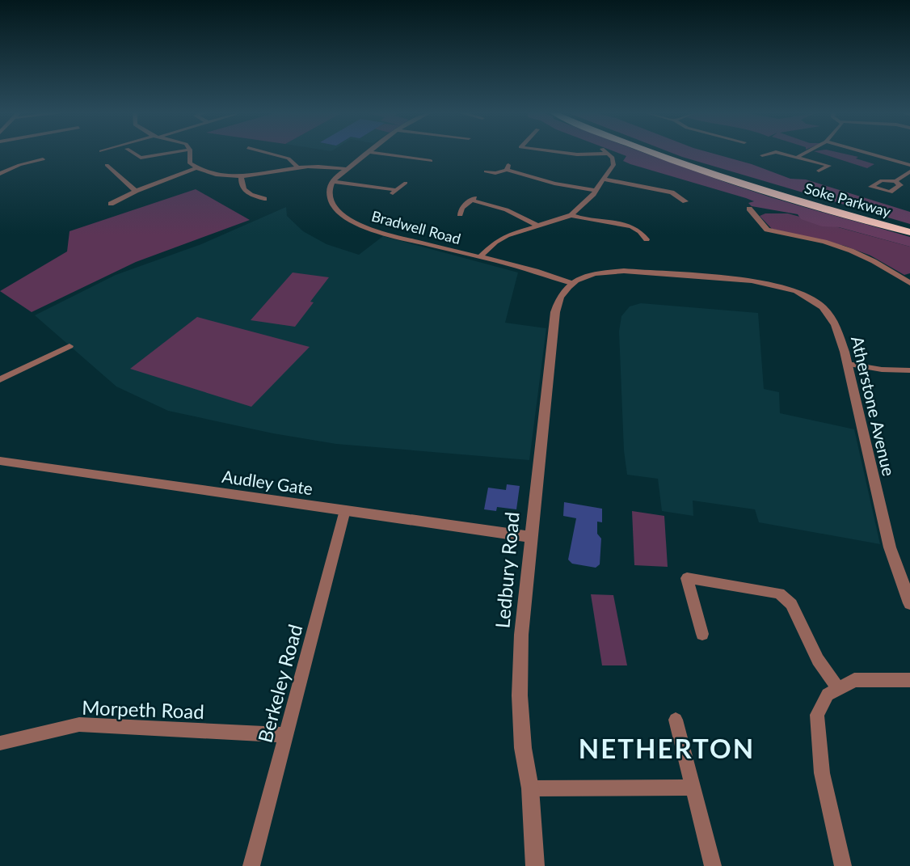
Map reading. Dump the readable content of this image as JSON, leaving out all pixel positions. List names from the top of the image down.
{
  "streets": {
    "highway": ["Soke Parkway"],
    "street": [
      "Bradwell Road",
      "Atherstone Avenue",
      "Audley Gate",
      "Ledbury Road",
      "Berkeley Road",
      "Morpeth Road"
    ]
  },
  "crossings": [
    ["Bradwell Road", "Atherstone Avenue"],
    ["Bradwell Road", "Ledbury Road"],
    ["Atherstone Avenue", "Ledbury Road"],
    ["Audley Gate", "Ledbury Road"],
    ["Audley Gate", "Berkeley Road"],
    ["Berkeley Road", "Morpeth Road"]
  ],
  "districts": ["NETHERTON"]
}
